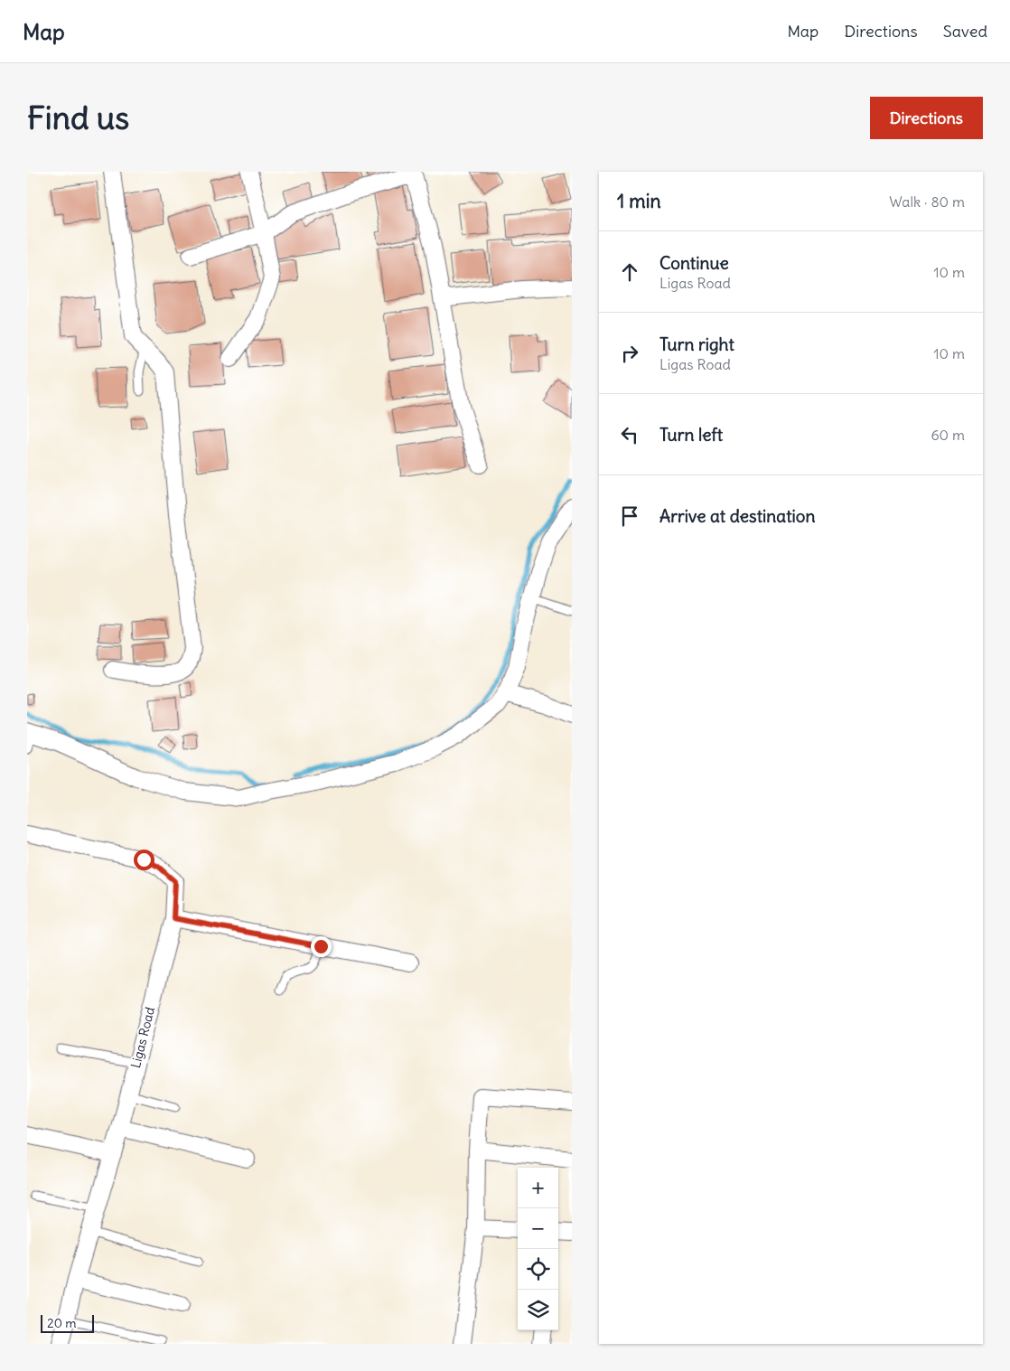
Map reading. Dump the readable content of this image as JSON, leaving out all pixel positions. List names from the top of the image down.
{
  "streets": {
    "street": ["Ligas Road"]
  },
  "scale_bar": "20 m",
  "page": {
    "header": "Map",
    "nav": ["Map", "Directions", "Saved"],
    "buttons": "Directions",
    "title": "Find us",
    "heading": ["1 min", "Walk · 80 m"],
    "list": [
      ["Continue", "Ligas Road", "10 m"],
      ["Turn right", "Ligas Road", "10 m"],
      ["Turn left", "60 m"],
      "Arrive at destination"
    ],
    "map_buttons": ["+", "−"],
    "scale": "20 m"
  }
}
